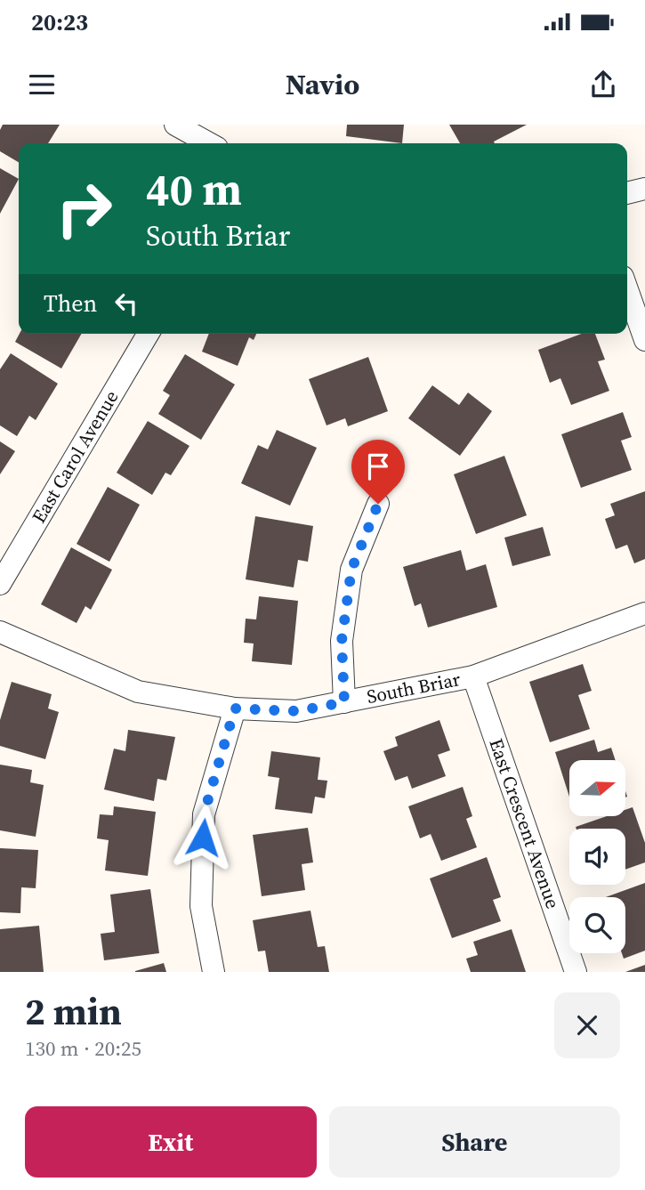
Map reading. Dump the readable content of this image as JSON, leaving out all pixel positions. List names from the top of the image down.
{
  "streets": {
    "street": ["East Carol Avenue", "South Briar", "East Crescent Avenue"]
  },
  "crossings": [
    ["South Briar", "East Crescent Avenue"]
  ],
  "north": "right",
  "page": {
    "status": "20:23",
    "header": "Navio",
    "turn": ["40 m", "South Briar"],
    "then": "Then",
    "heading": ["2 min", "130 m · 20:25"],
    "buttons": ["Exit", "Share"]
  }
}
